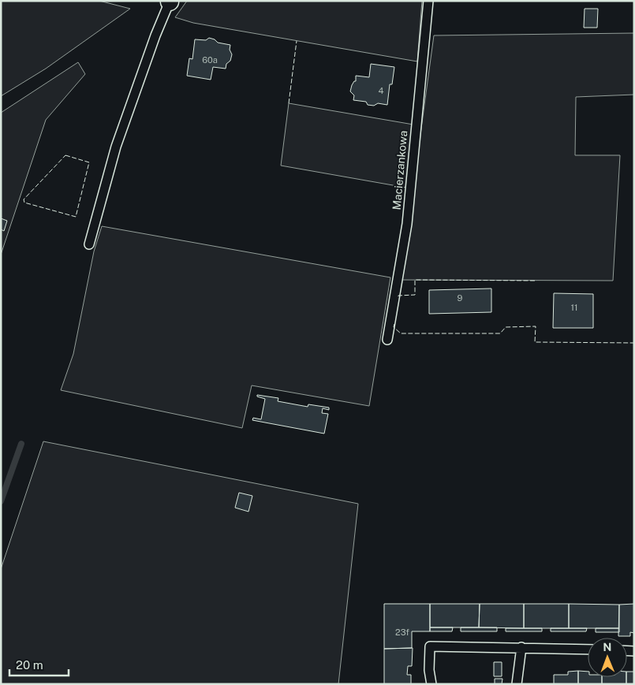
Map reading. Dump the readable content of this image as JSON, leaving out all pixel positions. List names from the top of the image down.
{
  "streets": {
    "lane": ["Macierzankowa"]
  },
  "house_numbers": [
    "60a",
    "4",
    "9",
    "11",
    "23f"
  ],
  "scale_bar": "20 m",
  "north": "top"
}
